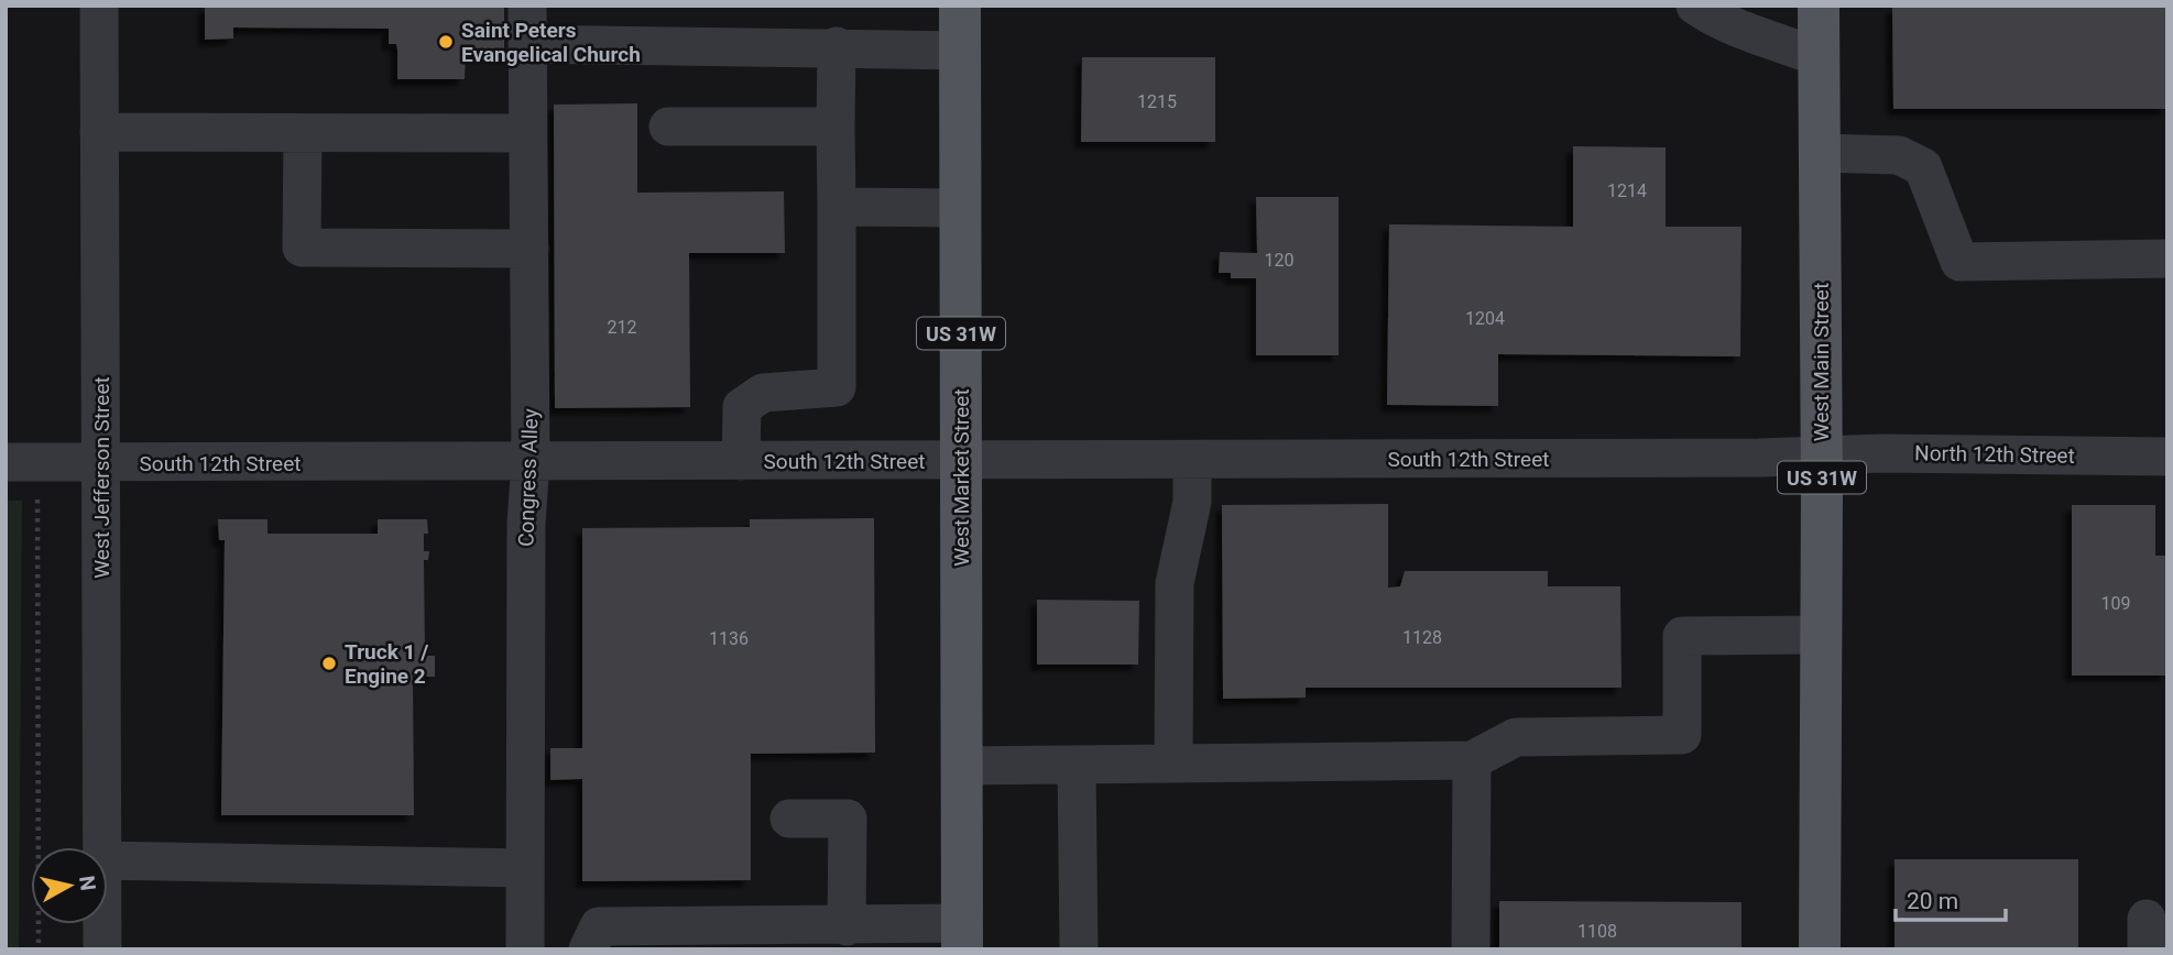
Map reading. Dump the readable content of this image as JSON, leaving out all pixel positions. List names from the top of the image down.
{
  "streets": {
    "main road": ["US 31W", "West Main Street", "West Market Street"],
    "street": [
      "North 12th Street",
      "South 12th Street",
      "West Jefferson Street",
      "Congress Alley"
    ]
  },
  "crossings": [
    ["West Main Street", "North 12th Street"],
    ["West Main Street", "South 12th Street"],
    ["North 12th Street", "South 12th Street"],
    ["South 12th Street", "West Jefferson Street"],
    ["South 12th Street", "Congress Alley"],
    ["South 12th Street", "West Market Street"]
  ],
  "places": ["Saint Peters Evangelical Church", "Truck 1 / Engine 2"],
  "house_numbers": [
    "1215",
    "1214",
    "120",
    "1204",
    "212",
    "109",
    "1128",
    "1136",
    "1108"
  ],
  "scale_bar": "20 m",
  "north": "right"
}
